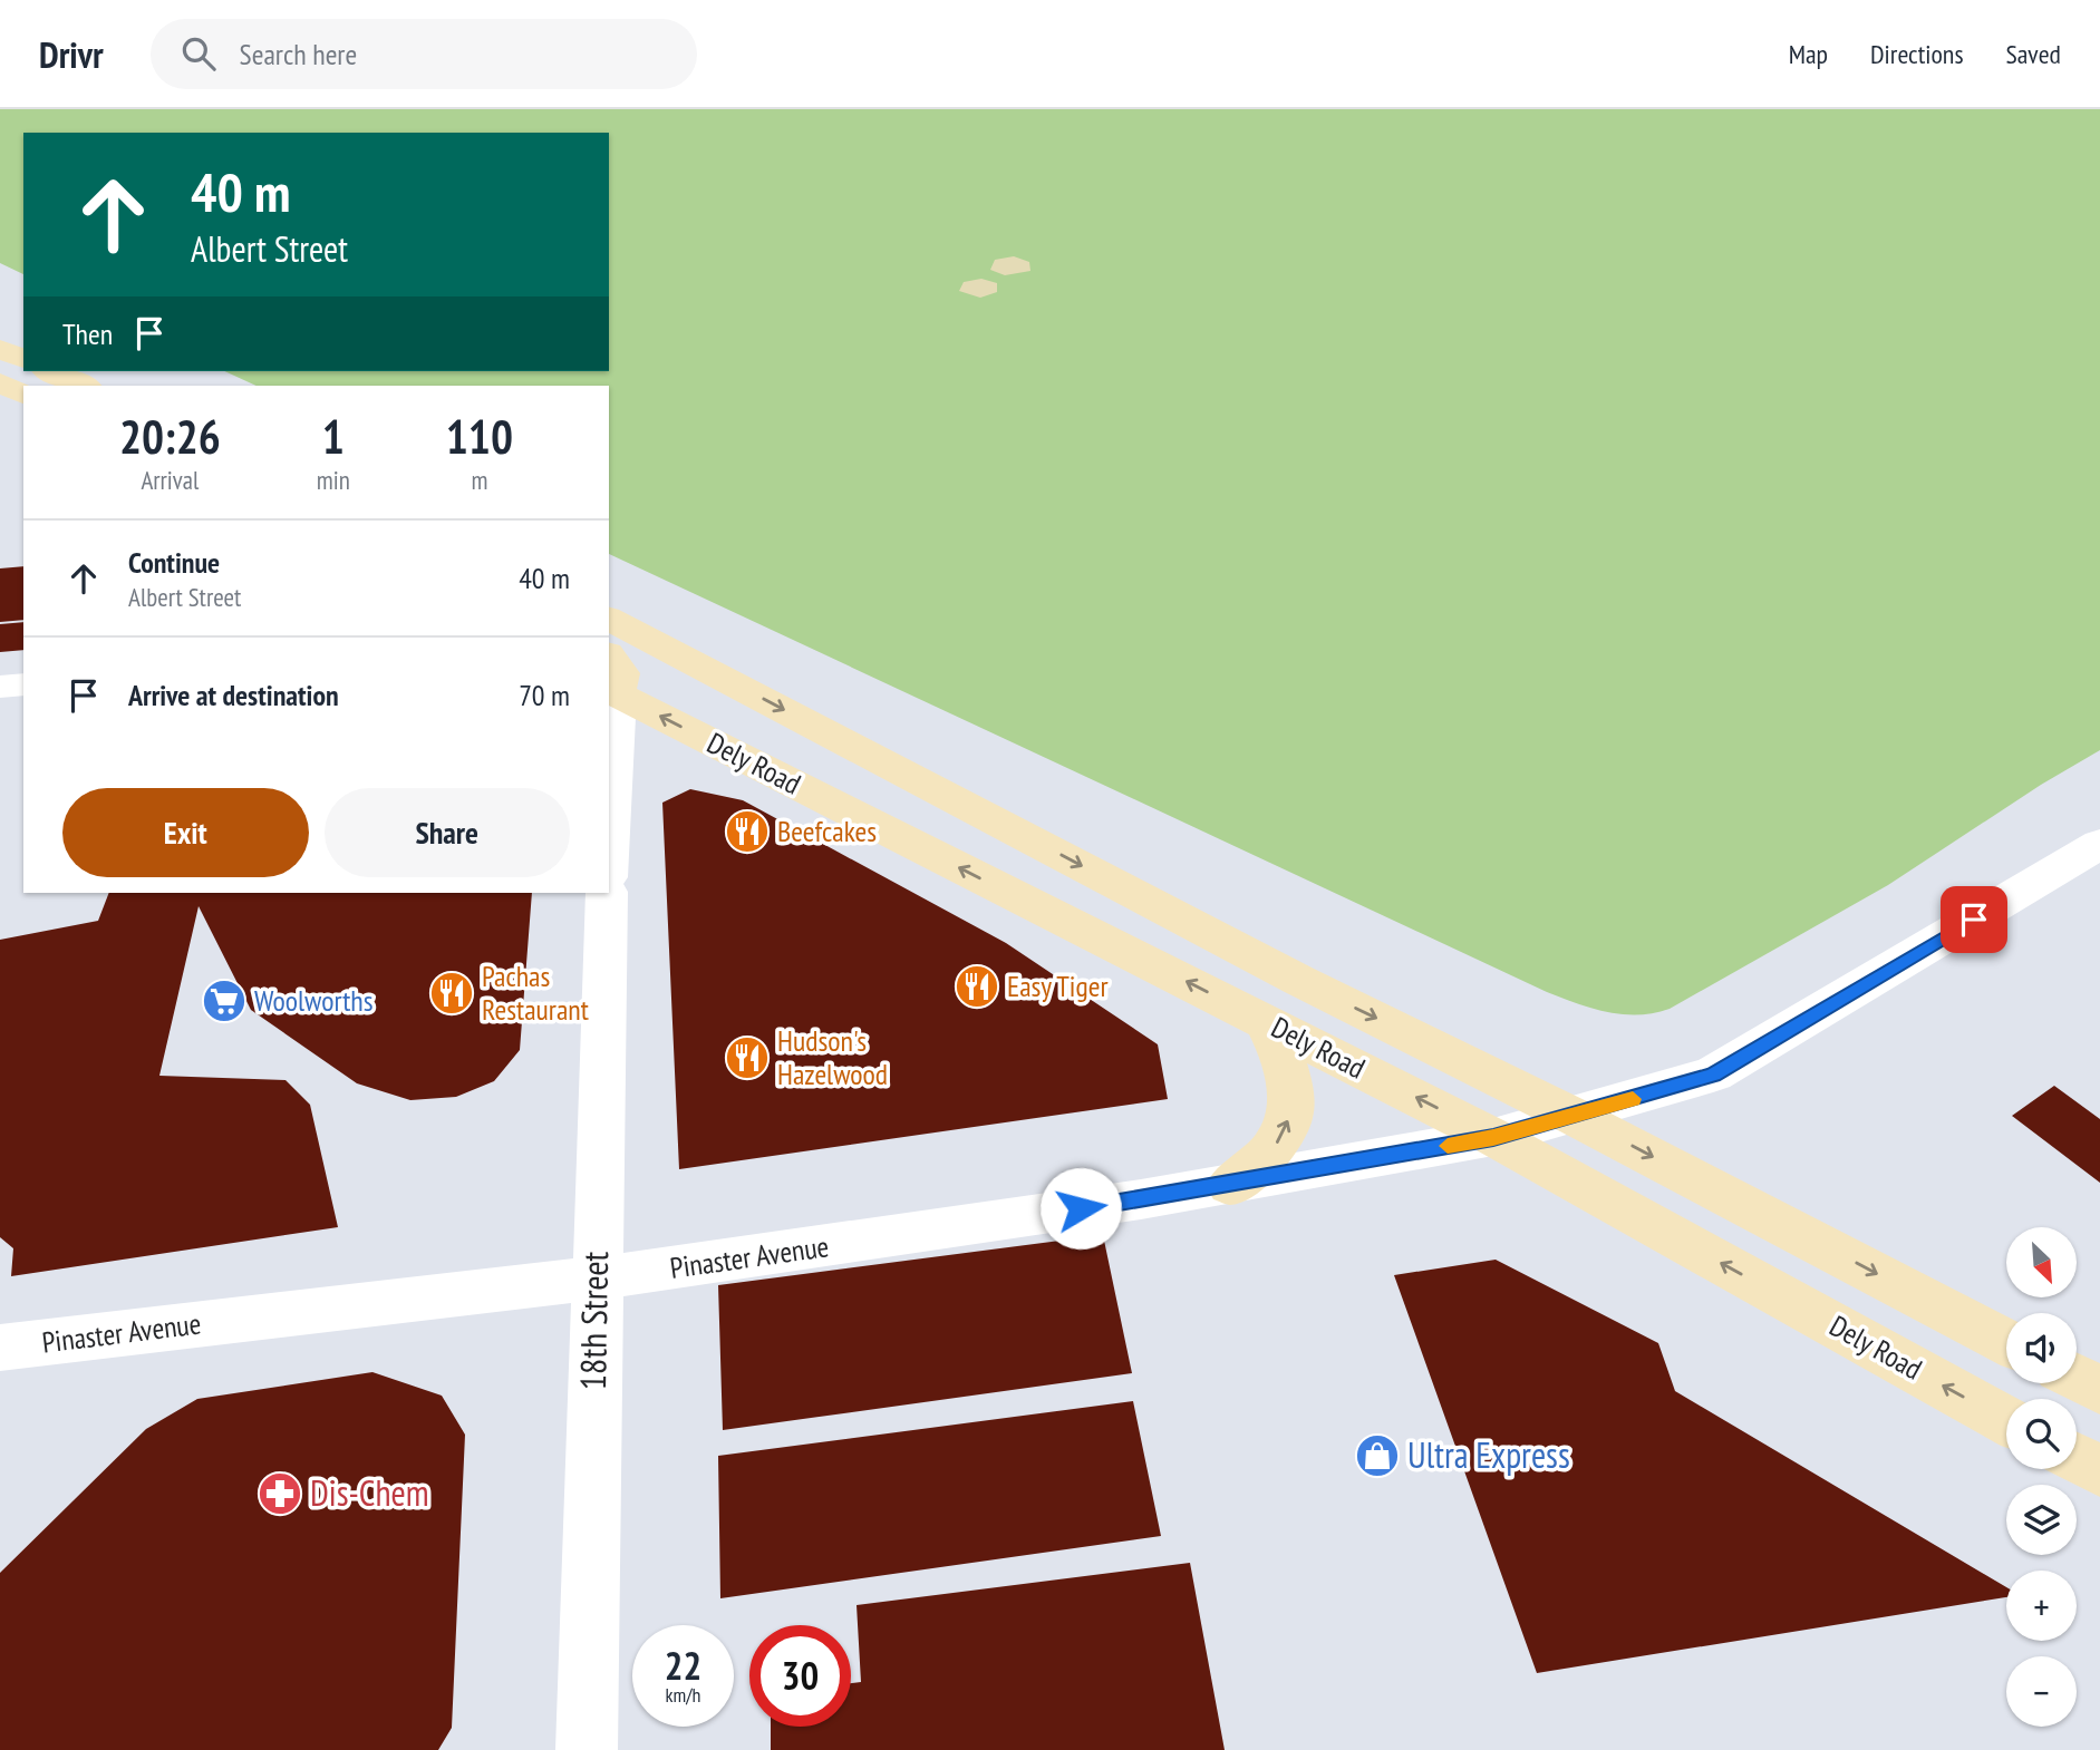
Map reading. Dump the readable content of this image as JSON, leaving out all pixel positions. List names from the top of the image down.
{
  "streets": {
    "main road": ["Dely Road"],
    "street": ["Pinaster Avenue", "18th Street"]
  },
  "crossings": [
    ["Dely Road", "Pinaster Avenue"],
    ["Pinaster Avenue", "18th Street"]
  ],
  "places": {
    "restaurant": [
      "Beefcakes",
      "Easy Tiger",
      "Pachas Restaurant",
      "Hudson's Hazelwood"
    ],
    "supermarket": ["Woolworths"],
    "shop": ["Ultra Express"],
    "pharmacy": ["Dis-Chem"]
  },
  "north": "bottom right",
  "page": {
    "header": "Drivr",
    "search": "Search here",
    "nav": ["Map", "Directions", "Saved"],
    "turn": ["40 m", "Albert Street"],
    "then": "Then",
    "eta": [
      "20:26",
      "Arrival",
      "1",
      "min",
      "110",
      "m"
    ],
    "list": [
      {
        "name": "Continue",
        "note": "Albert Street",
        "value": "40 m"
      },
      {
        "name": "Arrive at destination",
        "value": "70 m"
      }
    ],
    "buttons": ["Exit", "Share"],
    "map_buttons": ["+", "−"],
    "speed": "22 km/h",
    "limit": "30"
  }
}
